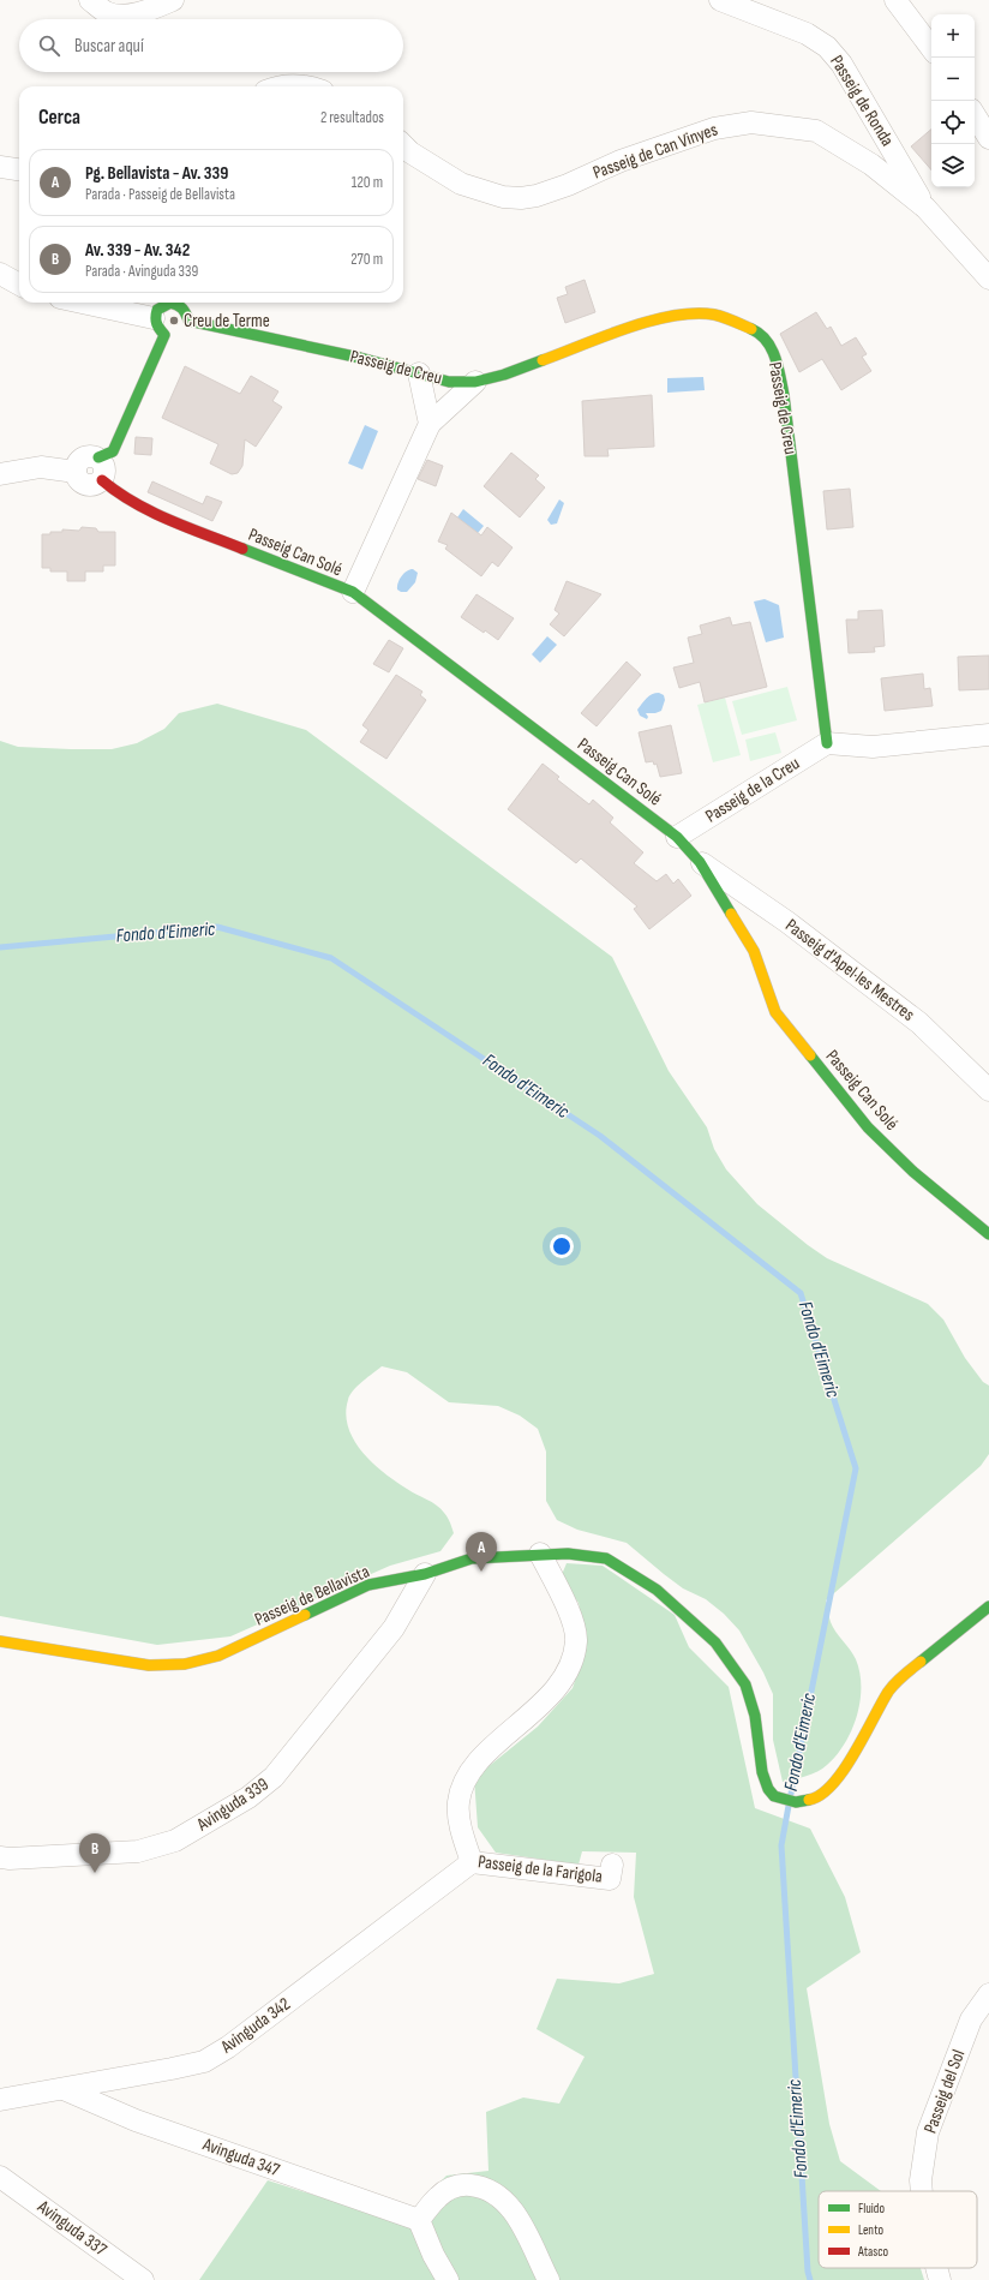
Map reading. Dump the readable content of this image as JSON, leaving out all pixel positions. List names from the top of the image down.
{
  "streets": {
    "street": [
      "Passeig de Ronda",
      "Passeig de Can Vinyes",
      "Passeig de Creu",
      "Passeig Can Solé",
      "Passeig de la Creu",
      "Passeig d'Apel·les Mestres",
      "Passeig de Bellavista",
      "Avinguda 339",
      "Passeig de la Farigola",
      "Avinguda 342",
      "Passeig del Sol",
      "Avinguda 347",
      "Avinguda 337"
    ]
  },
  "crossings": [
    ["Passeig de Ronda", "Passeig de Can Vinyes"],
    ["Passeig de Creu", "Passeig de la Creu"],
    ["Passeig Can Solé", "Passeig de la Creu"],
    ["Passeig Can Solé", "Passeig d'Apel·les Mestres"],
    ["Passeig de Bellavista", "Avinguda 339"],
    ["Passeig de Bellavista", "Passeig de la Farigola"],
    ["Passeig de la Farigola", "Avinguda 342"],
    ["Avinguda 342", "Avinguda 347"]
  ],
  "water": ["Fondo d'Eimeric"],
  "places": ["Creu de Terme"],
  "legend": ["Fluido", "Lento", "Atasco"],
  "page": {
    "map_buttons": ["+", "−"],
    "search": "Buscar aquí",
    "heading": ["Cerca", "2 resultados"],
    "list": [
      {
        "mark": "A",
        "name": "Pg. Bellavista - Av. 339",
        "note": "Parada · Passeig de Bellavista",
        "value": "120 m"
      },
      {
        "mark": "B",
        "name": "Av. 339 - Av. 342",
        "note": "Parada · Avinguda 339",
        "value": "270 m"
      }
    ],
    "pins": ["A", "B"]
  }
}
